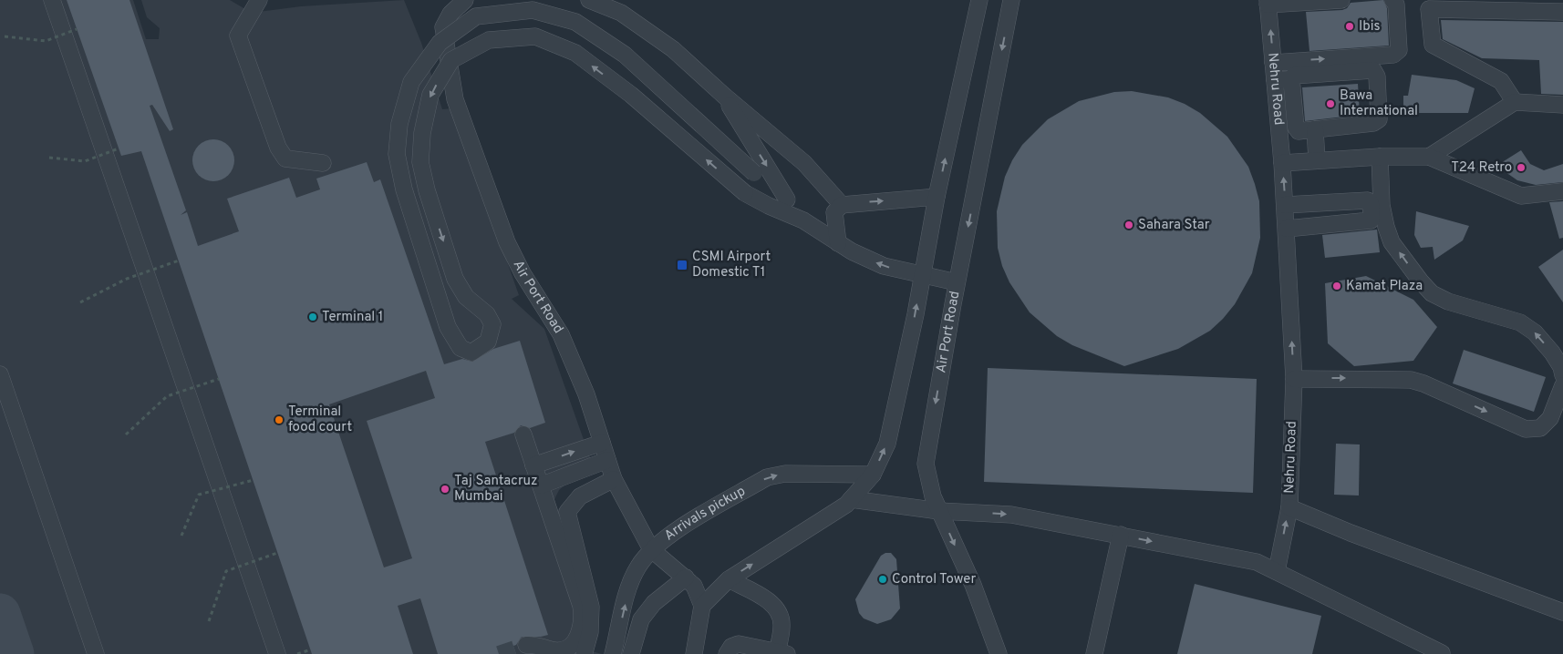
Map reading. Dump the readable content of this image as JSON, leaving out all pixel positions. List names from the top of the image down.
{
  "streets": {
    "street": ["Nehru Road", "Air Port Road", "Arrivals pickup"]
  },
  "crossings": [
    ["Air Port Road", "Arrivals pickup"]
  ],
  "one_way": ["Nehru Road"],
  "places": {
    "other": [
      "Ibis",
      "Bawa International",
      "T24 Retro",
      "Sahara Star",
      "Kamat Plaza",
      "Terminal 1",
      "Terminal food court",
      "Taj Santacruz Mumbai",
      "Control Tower"
    ],
    "transit": ["CSMI Airport Domestic T1"]
  }
}
